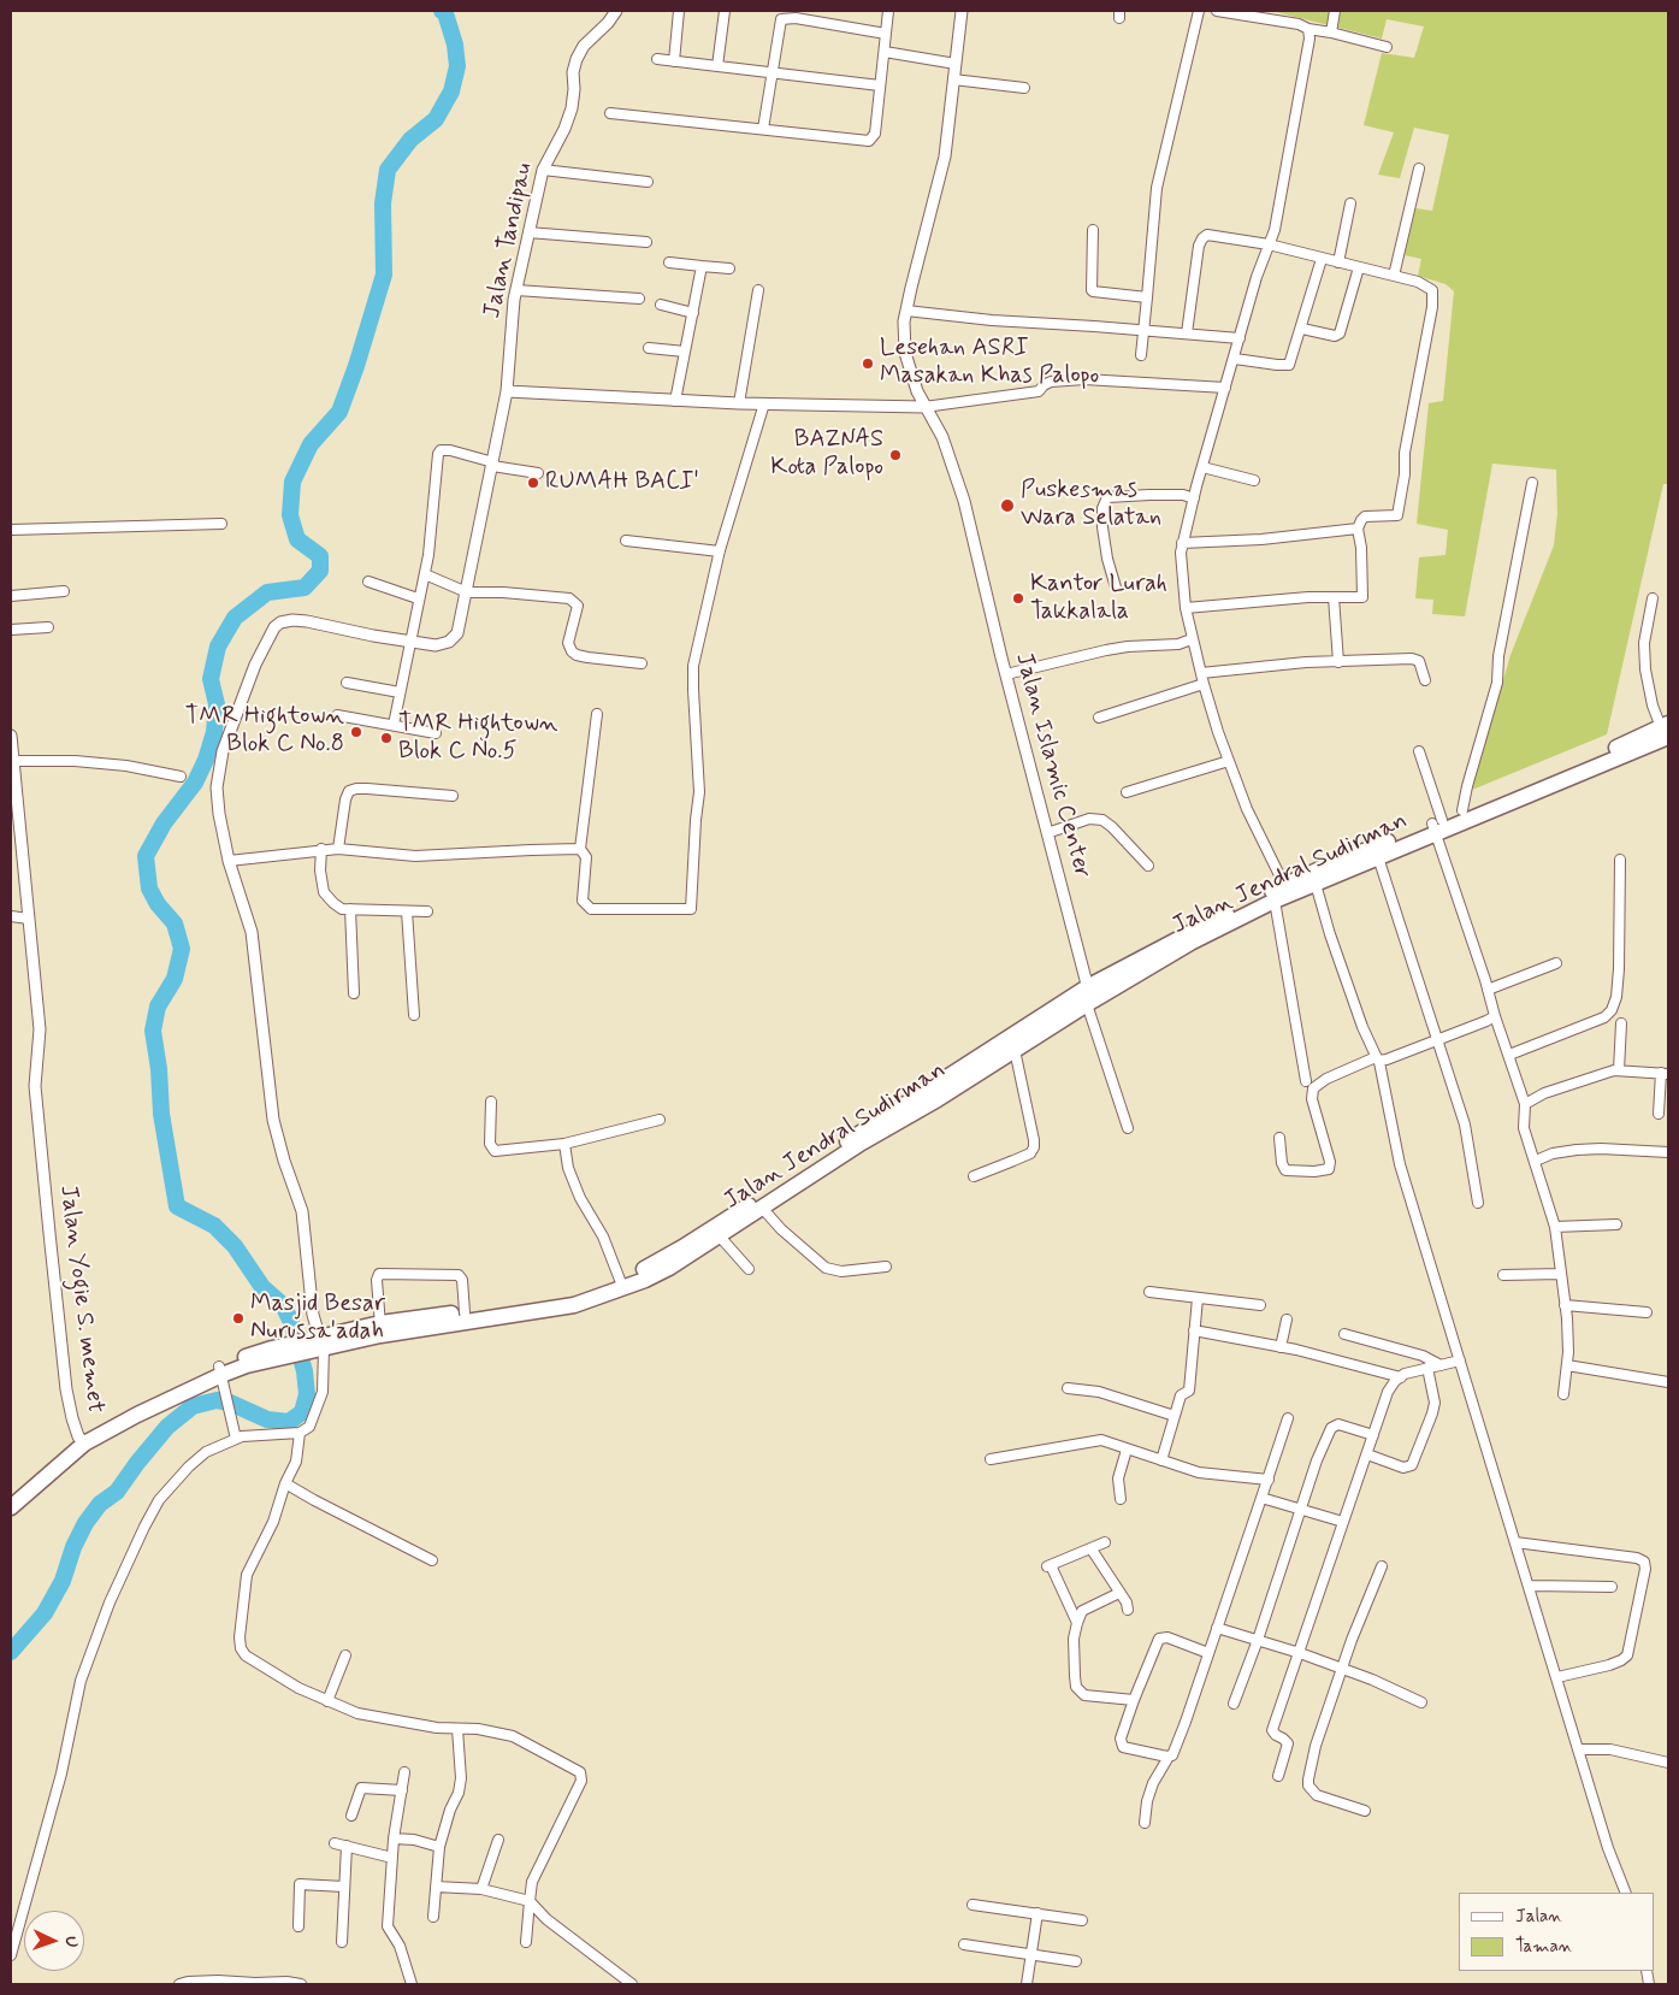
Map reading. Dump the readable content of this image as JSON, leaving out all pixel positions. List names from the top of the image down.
{
  "streets": {
    "highway": ["Jalan Jendral Sudirman"],
    "street": ["Jalan Tandipau", "Jalan Islamic Center", "Jalan Yogie S. memet"]
  },
  "crossings": [
    ["Jalan Islamic Center", "Jalan Jendral Sudirman"],
    ["Jalan Jendral Sudirman", "Jalan Yogie S. memet"]
  ],
  "places": [
    "Lesehan ASRI Masakan Khas Palopo",
    "BAZNAS Kota Palopo",
    "RUMAH BACI'",
    "Puskesmas Wara Selatan",
    "Kantor Lurah Takkalala",
    "TMR Hightown Blok C No.8",
    "TMR Hightown Blok C No.5",
    "Masjid Besar Nurussa'adah"
  ],
  "legend": ["Jalan", "Taman"],
  "north": "right"
}
